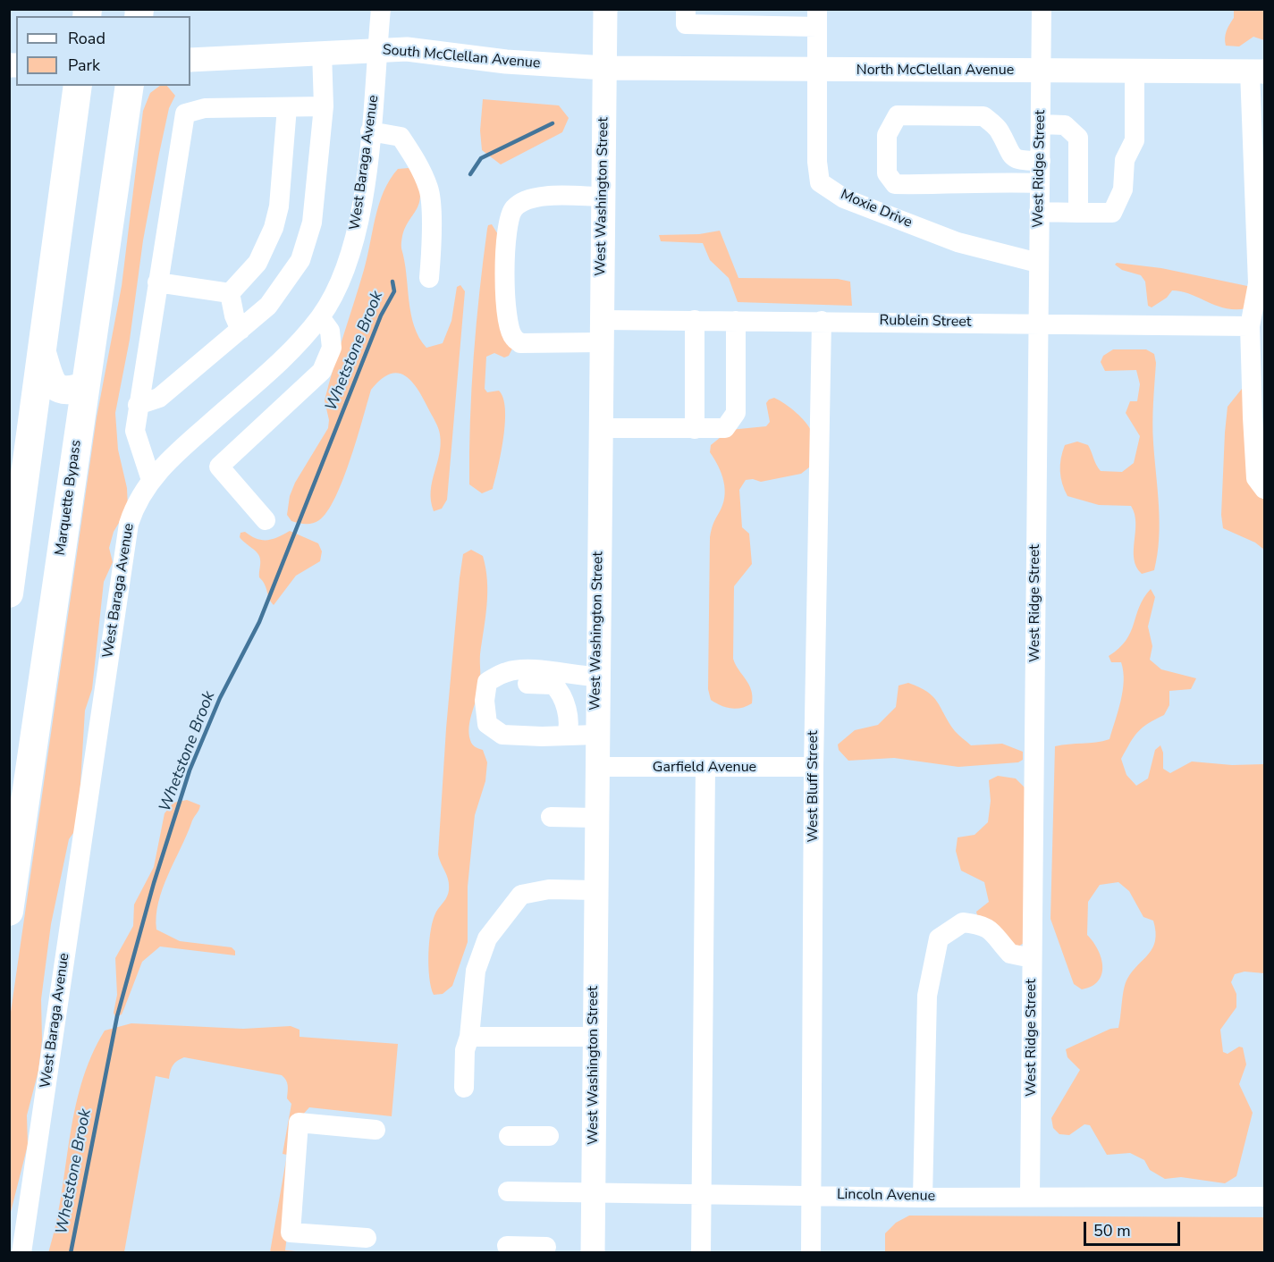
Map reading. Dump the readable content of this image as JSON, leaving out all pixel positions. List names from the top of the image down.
{
  "streets": {
    "highway": ["Marquette Bypass"],
    "main road": ["South McClellan Avenue", "North McClellan Avenue", "West Washington Street"],
    "street": [
      "West Baraga Avenue",
      "West Ridge Street",
      "Moxie Drive",
      "Rublein Street",
      "Garfield Avenue",
      "West Bluff Street",
      "Lincoln Avenue"
    ]
  },
  "crossings": [
    ["South McClellan Avenue", "North McClellan Avenue"],
    ["South McClellan Avenue", "West Baraga Avenue"],
    ["South McClellan Avenue", "West Washington Street"],
    ["North McClellan Avenue", "West Ridge Street"],
    ["North McClellan Avenue", "West Washington Street"],
    ["North McClellan Avenue", "Moxie Drive"],
    ["West Ridge Street", "Moxie Drive"],
    ["West Ridge Street", "Rublein Street"],
    ["West Ridge Street", "Lincoln Avenue"],
    ["West Washington Street", "Rublein Street"],
    ["West Washington Street", "Garfield Avenue"],
    ["West Washington Street", "Lincoln Avenue"],
    ["Rublein Street", "West Bluff Street"],
    ["Garfield Avenue", "West Bluff Street"],
    ["West Bluff Street", "Lincoln Avenue"]
  ],
  "water": ["Whetstone Brook"],
  "legend": ["Road", "Park"],
  "scale_bar": "50 m"
}
